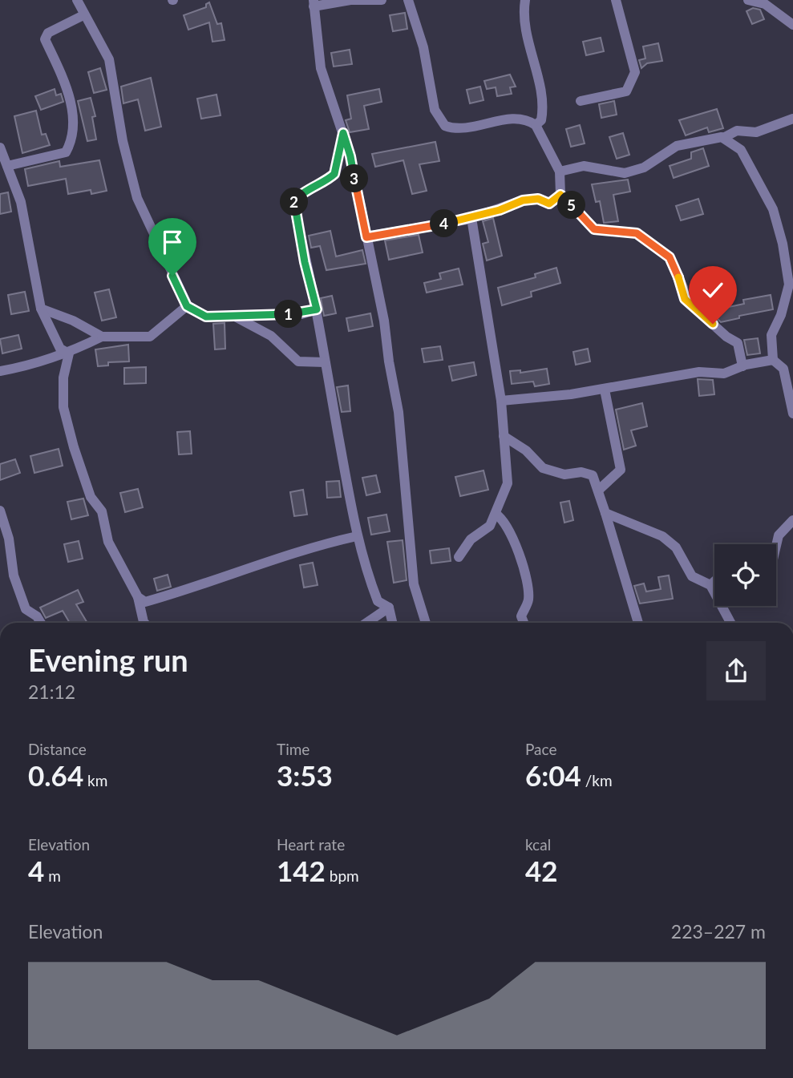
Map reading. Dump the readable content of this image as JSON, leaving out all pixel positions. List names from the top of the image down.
{
  "page": {
    "pins": [
      "3",
      "2",
      "5",
      "4",
      "1"
    ],
    "heading": ["Evening run", "21:12"],
    "stats": [
      ["Distance", "0.64 km"],
      ["Time", "3:53"],
      ["Pace", "6:04 /km"],
      ["Elevation", "4 m"],
      ["Heart rate", "142 bpm"],
      ["kcal", "42"]
    ],
    "chart": ["Elevation", "223–227 m"]
  }
}
